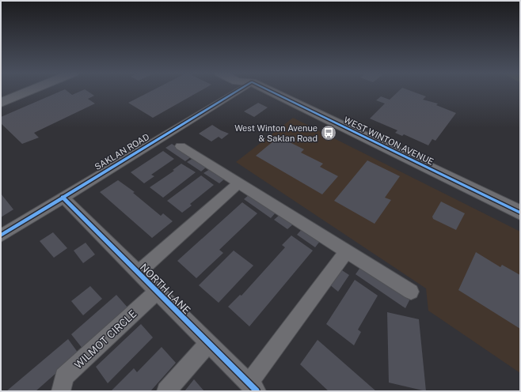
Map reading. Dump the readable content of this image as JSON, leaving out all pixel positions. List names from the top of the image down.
{
  "streets": {
    "main road": ["WEST WINTON AVENUE"],
    "street": ["SAKLAN ROAD", "NORTH LANE", "WILMOT CIRCLE"]
  },
  "crossings": [
    ["SAKLAN ROAD", "NORTH LANE"],
    ["NORTH LANE", "WILMOT CIRCLE"]
  ],
  "places": {
    "bus stop": ["West Winton Avenue & Saklan Road"]
  }
}
